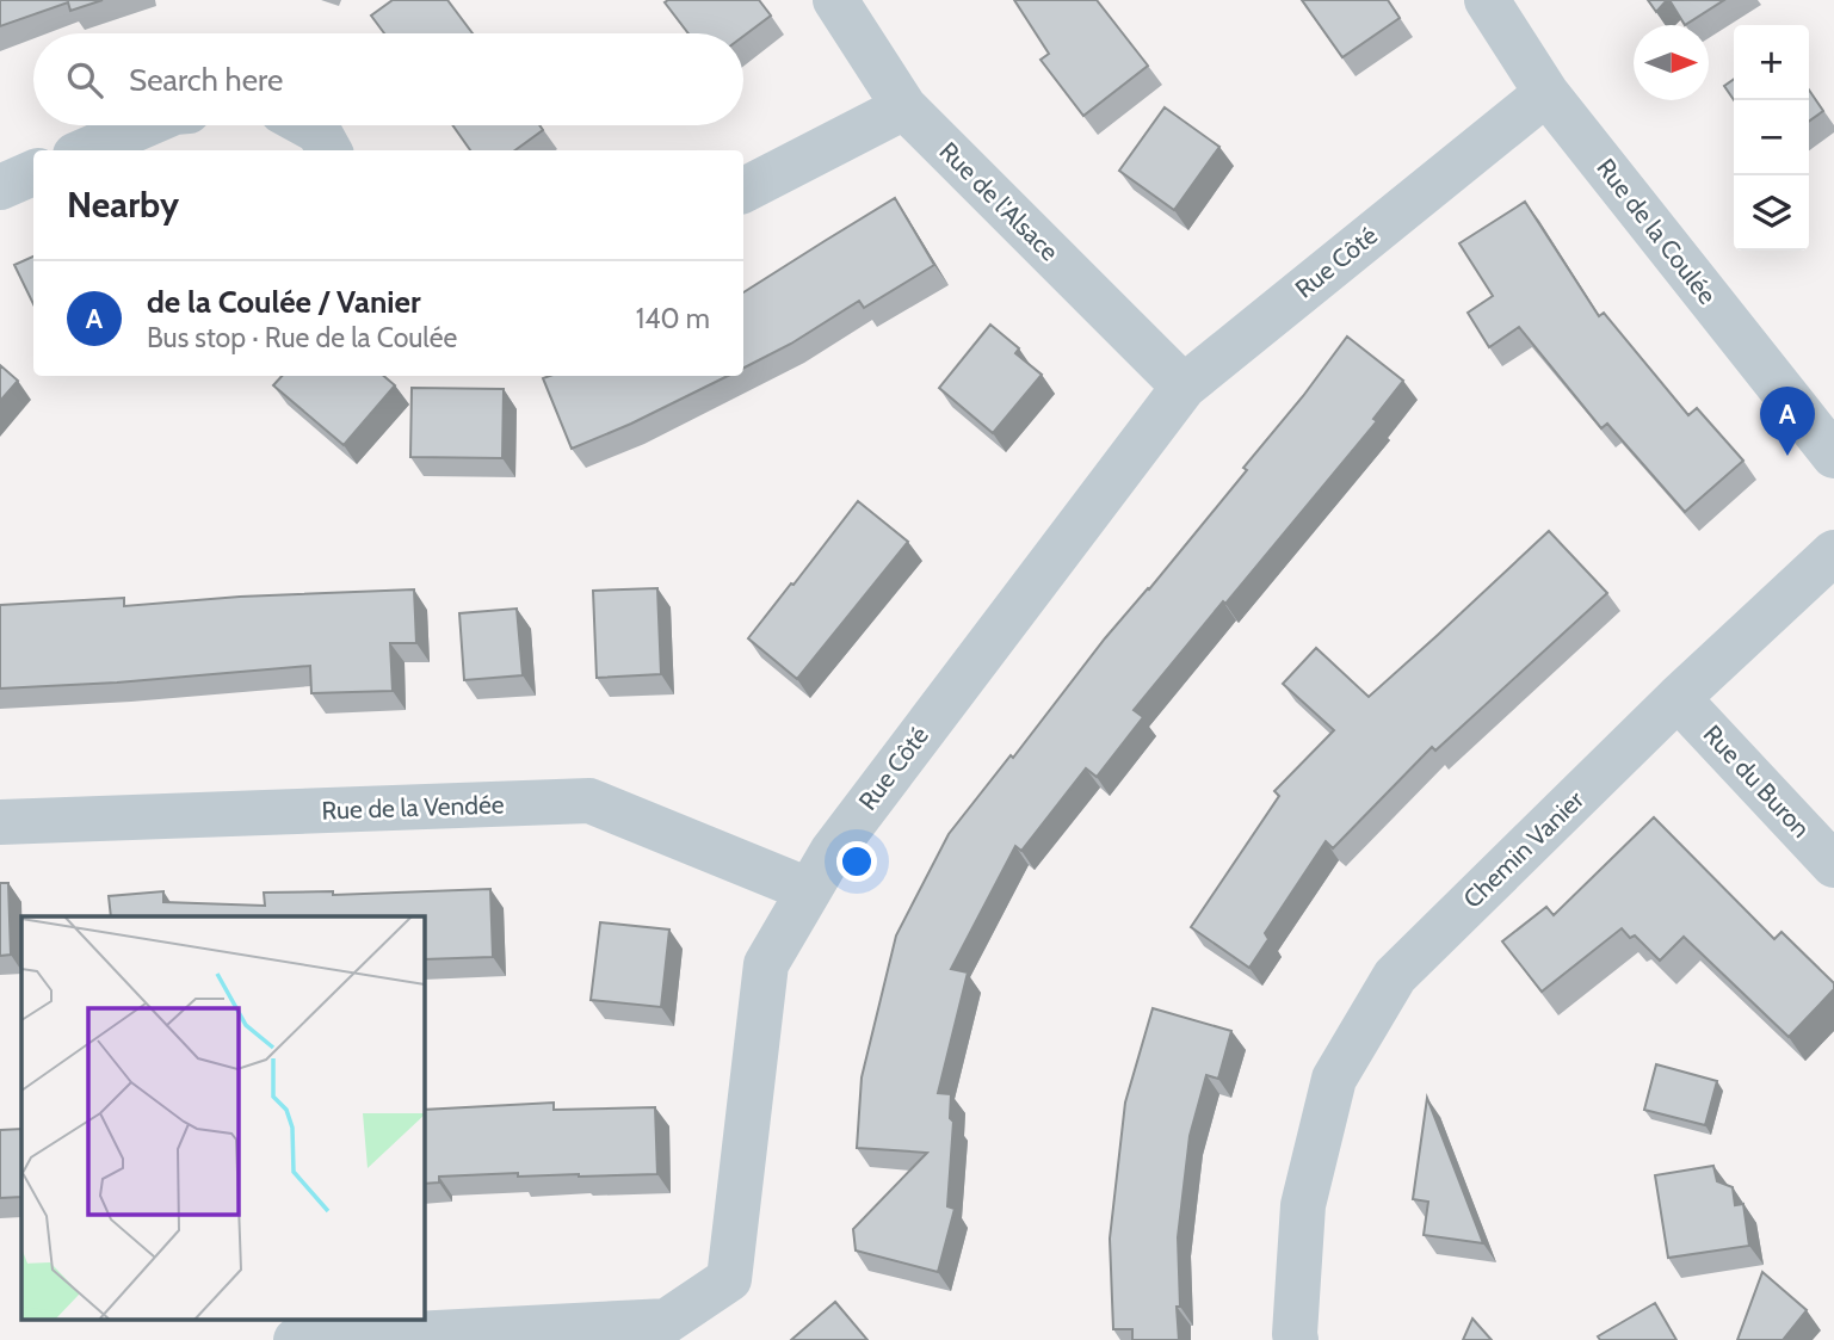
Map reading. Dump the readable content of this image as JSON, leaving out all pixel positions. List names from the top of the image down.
{
  "streets": {
    "street": [
      "Rue de l'Alsace",
      "Rue de la Coulée",
      "Rue Côté",
      "Rue du Buron",
      "Rue de la Vendée",
      "Chemin Vanier"
    ]
  },
  "crossings": [
    ["Rue de l'Alsace", "Rue Côté"],
    ["Rue de la Coulée", "Rue Côté"],
    ["Rue Côté", "Rue de la Vendée"],
    ["Rue du Buron", "Chemin Vanier"]
  ],
  "north": "right",
  "page": {
    "map_buttons": ["+", "−"],
    "search": "Search here",
    "heading": "Nearby",
    "list": [
      {
        "mark": "A",
        "name": "de la Coulée / Vanier",
        "note": "Bus stop · Rue de la Coulée",
        "value": "140 m"
      }
    ],
    "pins": "A"
  }
}
